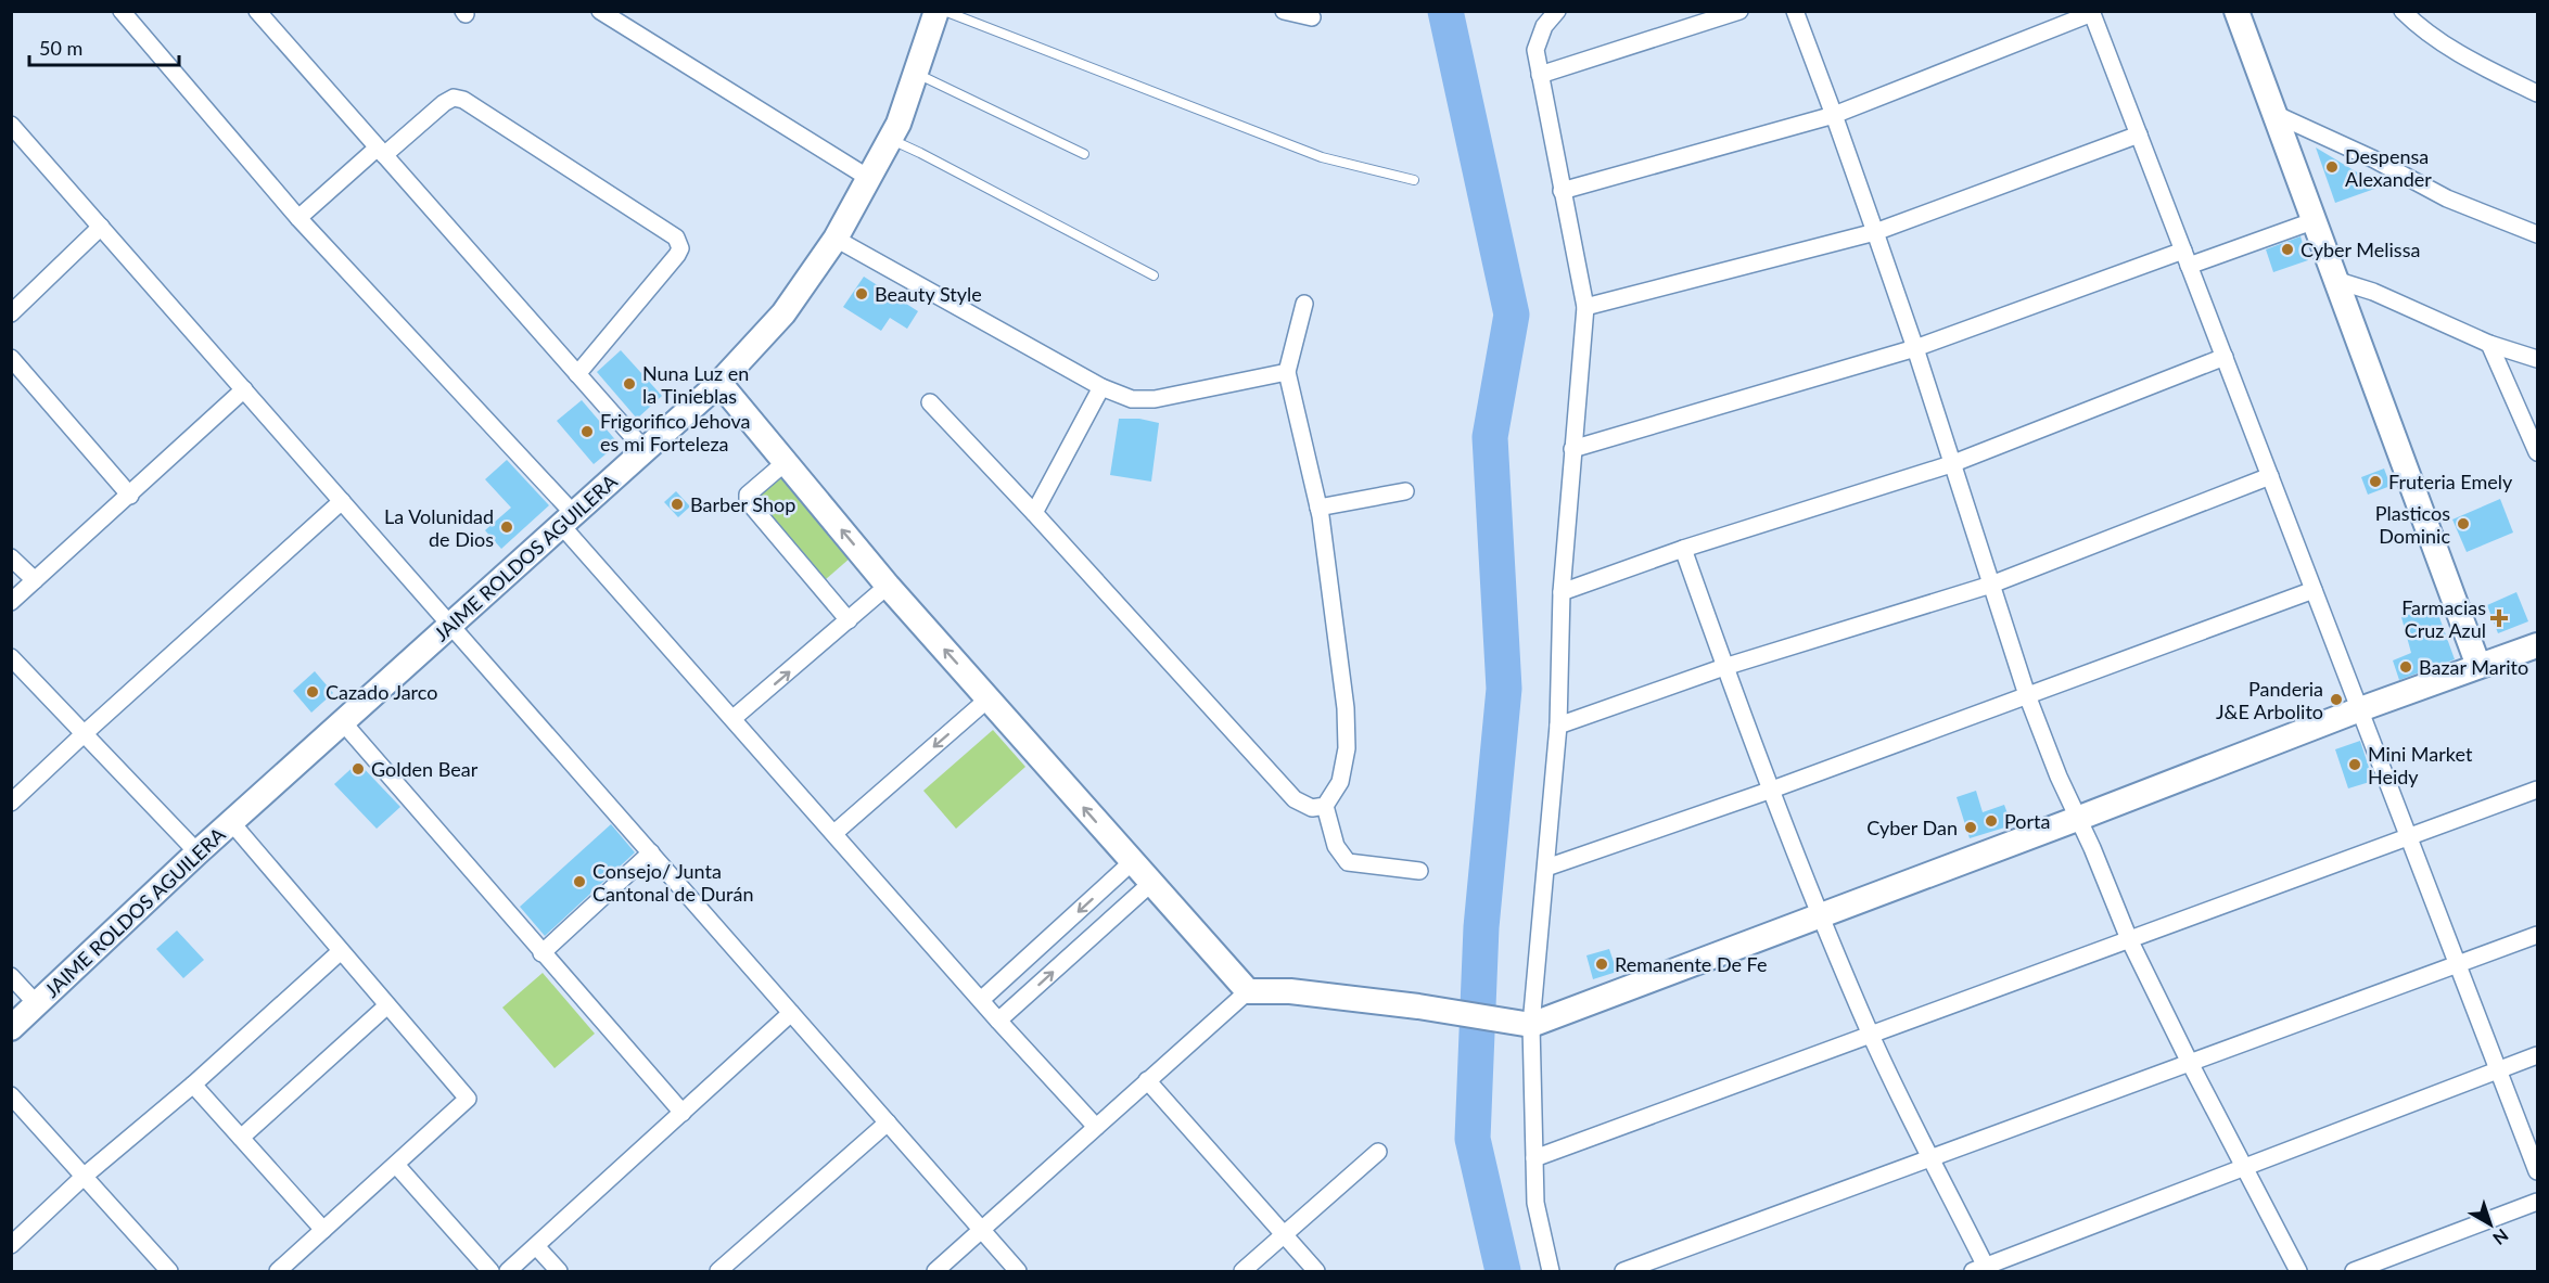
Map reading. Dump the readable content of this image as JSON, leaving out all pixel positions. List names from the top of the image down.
{
  "streets": {
    "street": ["JAIME ROLDOS AGUILERA"]
  },
  "places": {
    "other": [
      "Despensa Alexander",
      "Cyber Melissa",
      "Beauty Style",
      "Nuna Luz en la Tinieblas",
      "Frigorifico Jehova es mi Forteleza",
      "Fruteria Emely",
      "Barber Shop",
      "Plasticos Dominic",
      "La Volunidad de Dios",
      "Bazar Marito",
      "Cazado Jarco",
      "Panderia J&E Arbolito",
      "Mini Market Heidy",
      "Golden Bear",
      "Porta",
      "Cyber Dan",
      "Consejo/ Junta Cantonal de Durán",
      "Remanente De Fe"
    ],
    "health": ["Farmacias Cruz Azul"]
  },
  "scale_bar": "50 m",
  "north": "bottom right"
}
